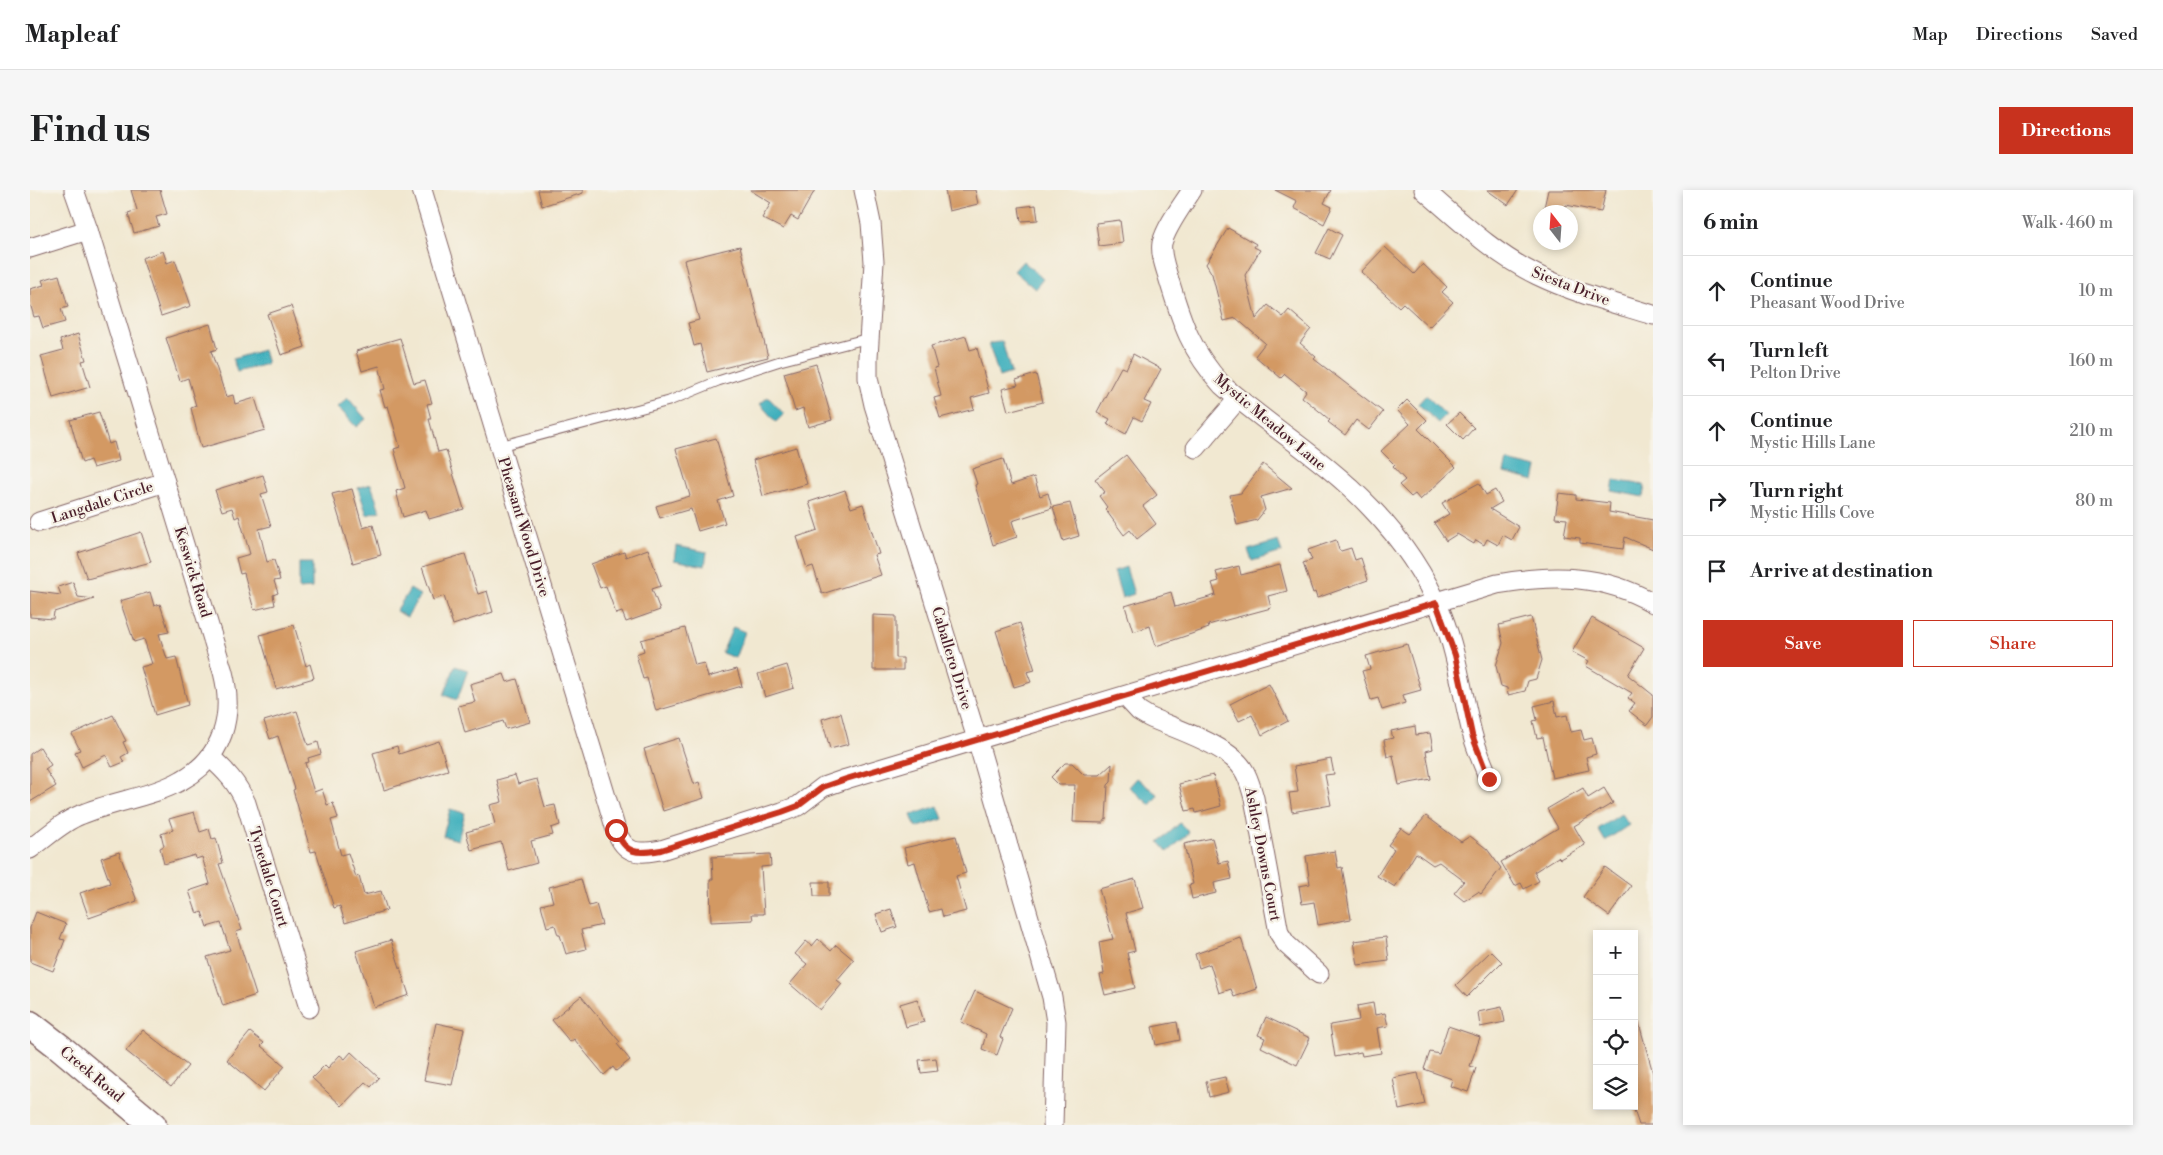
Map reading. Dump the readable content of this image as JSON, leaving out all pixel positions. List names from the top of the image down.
{
  "streets": {
    "street": [
      "Siesta Drive",
      "Mystic Meadow Lane",
      "Langdale Circle",
      "Pheasant Wood Drive",
      "Keswick Road",
      "Caballero Drive",
      "Ashley Downs Court",
      "Tynedale Court",
      "Creek Road"
    ]
  },
  "crossings": [
    ["Langdale Circle", "Keswick Road"],
    ["Pheasant Wood Drive", "Caballero Drive"],
    ["Keswick Road", "Tynedale Court"]
  ],
  "north": "top",
  "page": {
    "header": "Mapleaf",
    "nav": ["Map", "Directions", "Saved"],
    "buttons": [
      "Directions",
      ["Save", "Share"]
    ],
    "title": "Find us",
    "heading": ["6 min", "Walk · 460 m"],
    "list": [
      ["Continue", "Pheasant Wood Drive", "10 m"],
      ["Turn left", "Pelton Drive", "160 m"],
      ["Continue", "Mystic Hills Lane", "210 m"],
      ["Turn right", "Mystic Hills Cove", "80 m"],
      "Arrive at destination"
    ],
    "map_buttons": ["+", "−"]
  }
}
